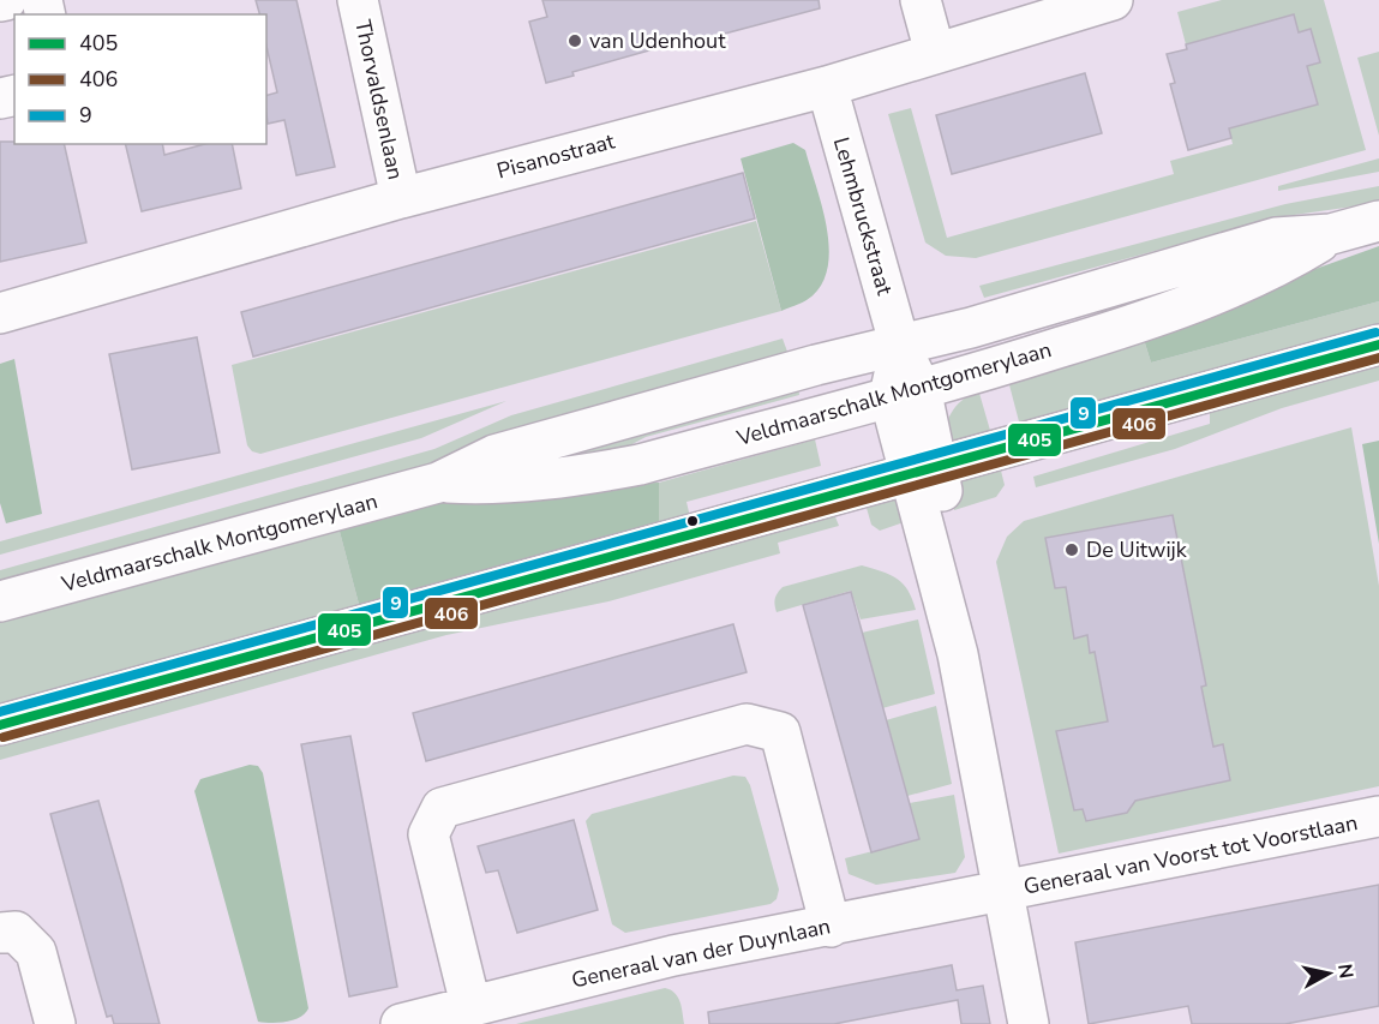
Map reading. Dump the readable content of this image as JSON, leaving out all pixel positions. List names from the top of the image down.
{
  "streets": {
    "street": [
      "Thorvaldsenlaan",
      "Pisanostraat",
      "Lehmbruckstraat",
      "Veldmaarschalk Montgomerylaan",
      "Generaal van Voorst tot Voorstlaan",
      "Generaal van der Duynlaan"
    ]
  },
  "crossings": [
    ["Thorvaldsenlaan", "Pisanostraat"],
    ["Pisanostraat", "Lehmbruckstraat"],
    ["Lehmbruckstraat", "Veldmaarschalk Montgomerylaan"],
    ["Generaal van Voorst tot Voorstlaan", "Generaal van der Duynlaan"]
  ],
  "places": ["van Udenhout", "De Uitwijk"],
  "lines": ["transit line 9", "transit line 405", "transit line 406"],
  "legend": ["405", "406", "9"],
  "north": "right"
}
